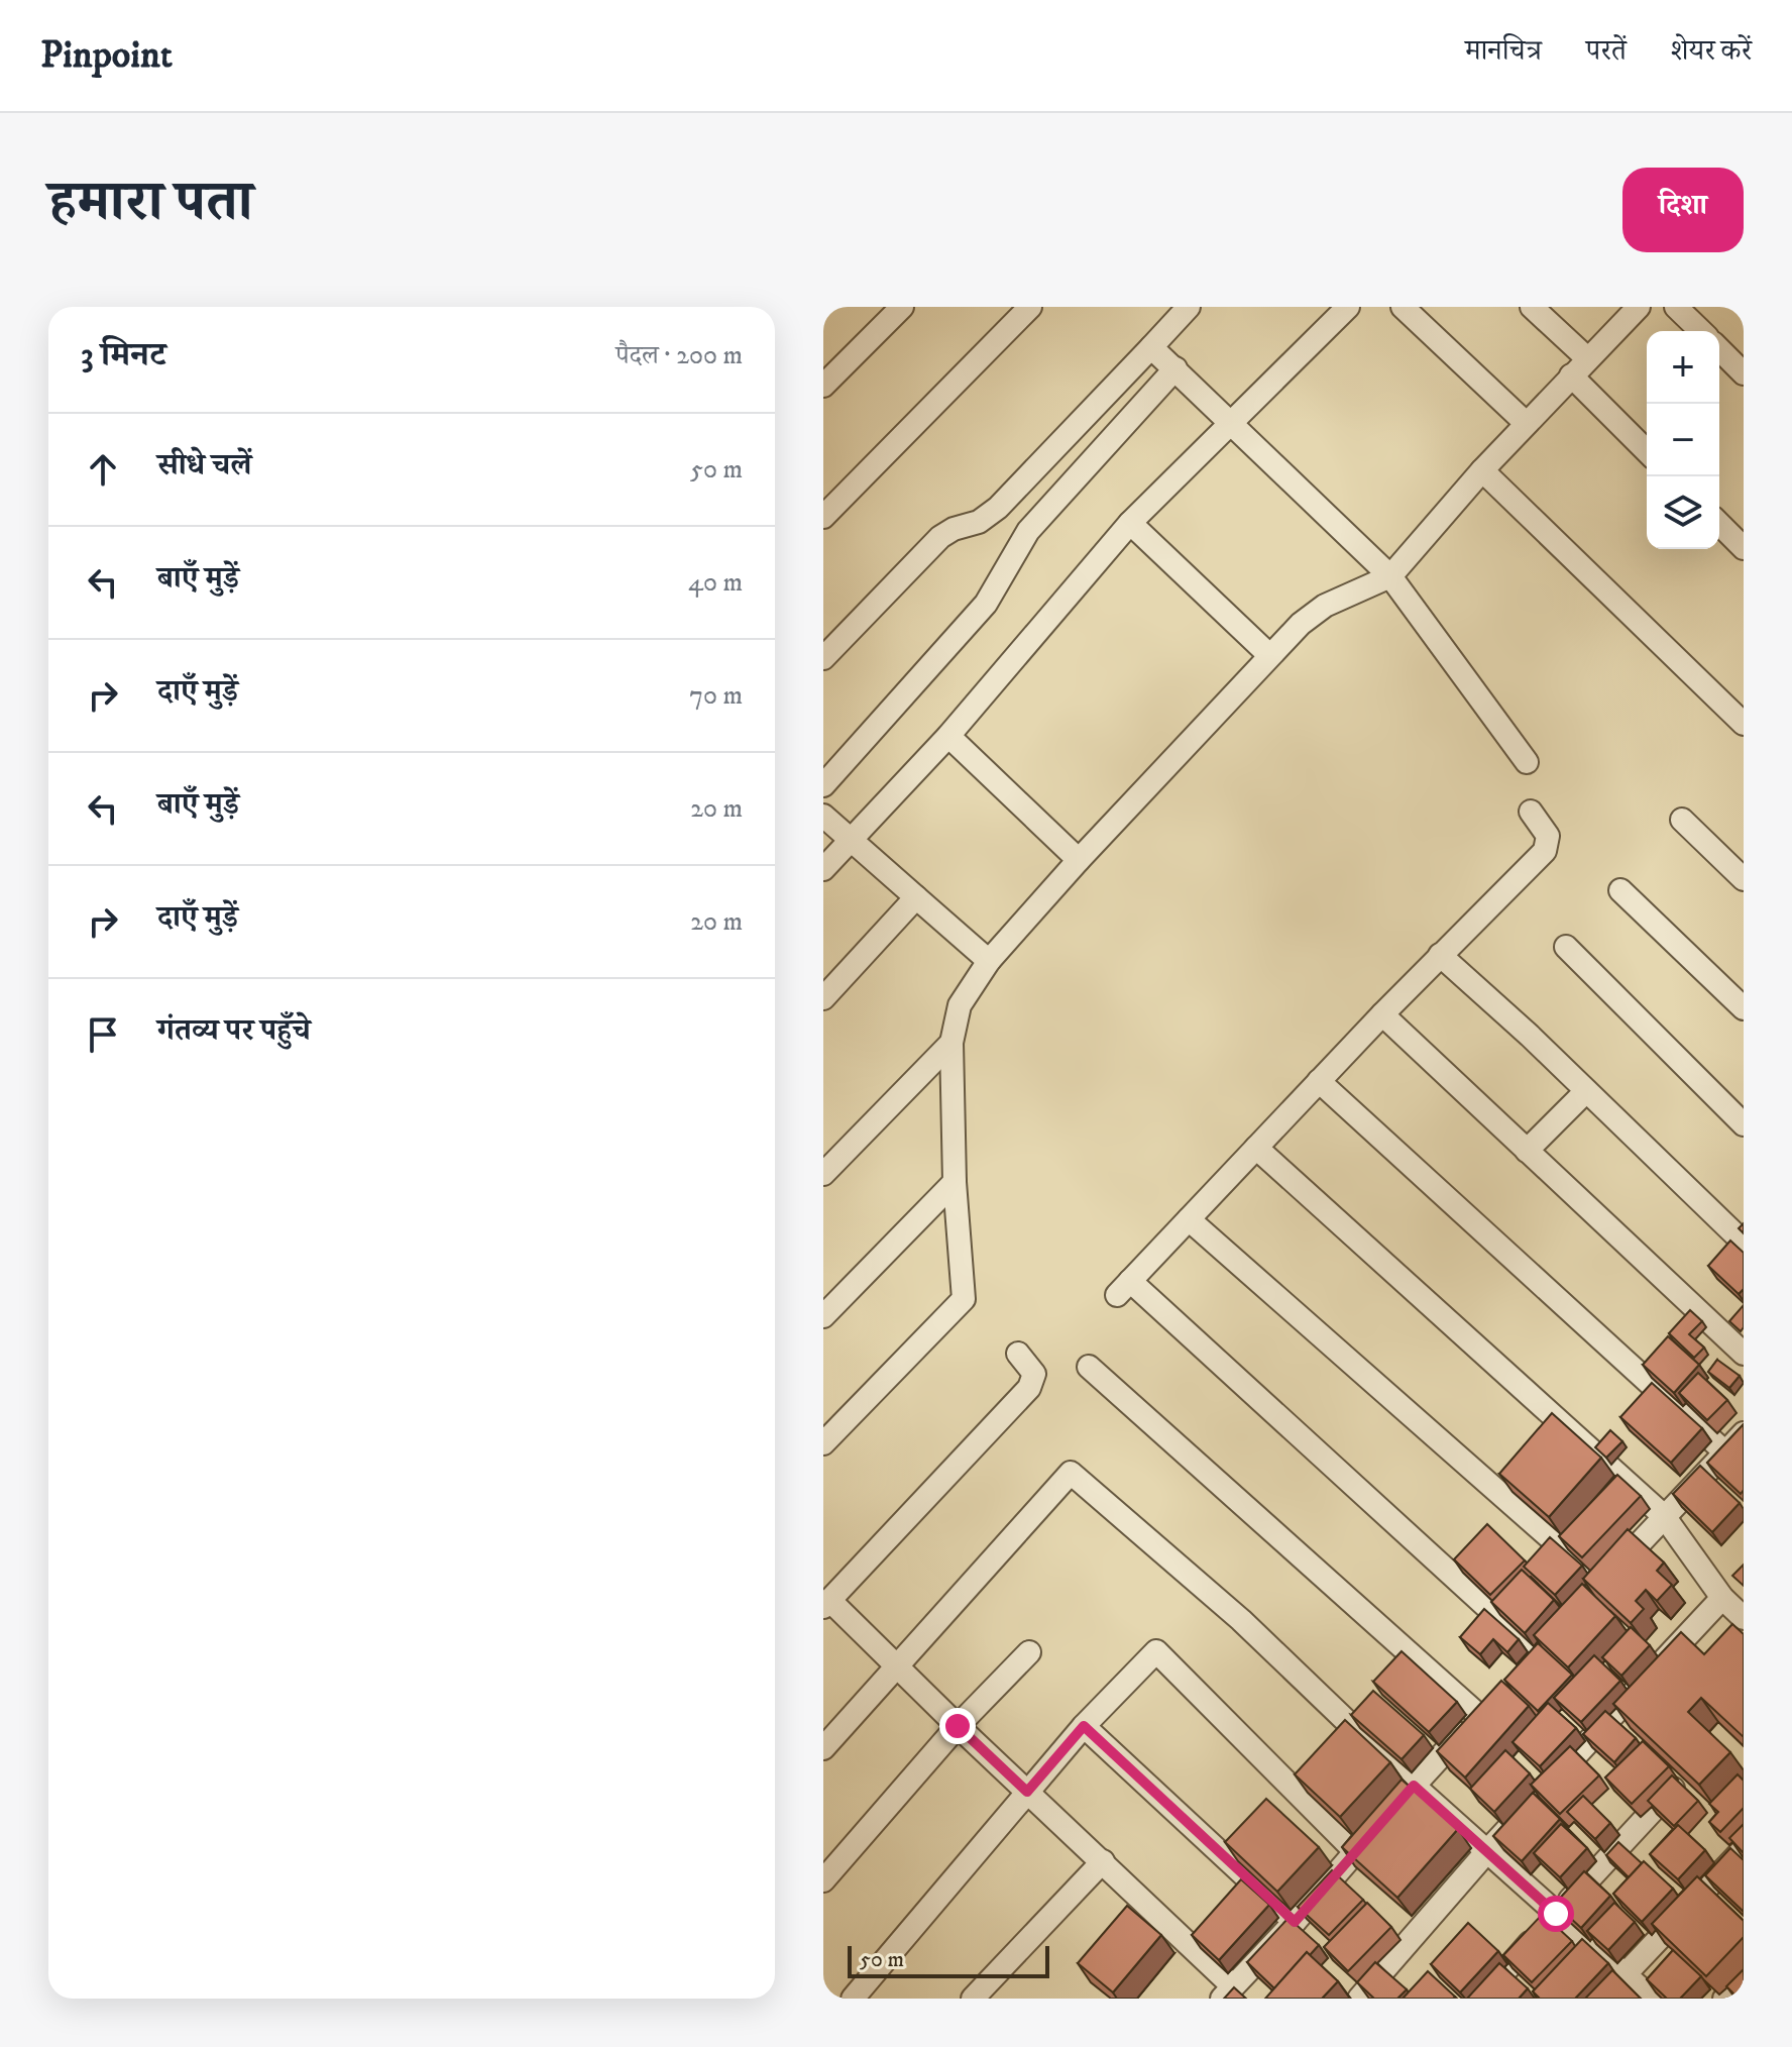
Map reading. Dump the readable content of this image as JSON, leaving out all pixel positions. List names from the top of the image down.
{
  "scale_bar": "50 m",
  "page": {
    "header": "Pinpoint",
    "nav": ["मानचित्र", "परतें", "शेयर करें"],
    "title": "हमारा पता",
    "buttons": "दिशा",
    "heading": ["3 मिनट", "पैदल · 200 m"],
    "map_buttons": ["+", "−"],
    "list": [
      ["सीधे चलें", "50 m"],
      ["बाएँ मुड़ें", "40 m"],
      ["दाएँ मुड़ें", "70 m"],
      ["बाएँ मुड़ें", "20 m"],
      ["दाएँ मुड़ें", "20 m"],
      "गंतव्य पर पहुँचे"
    ],
    "scale": "50 m"
  }
}
